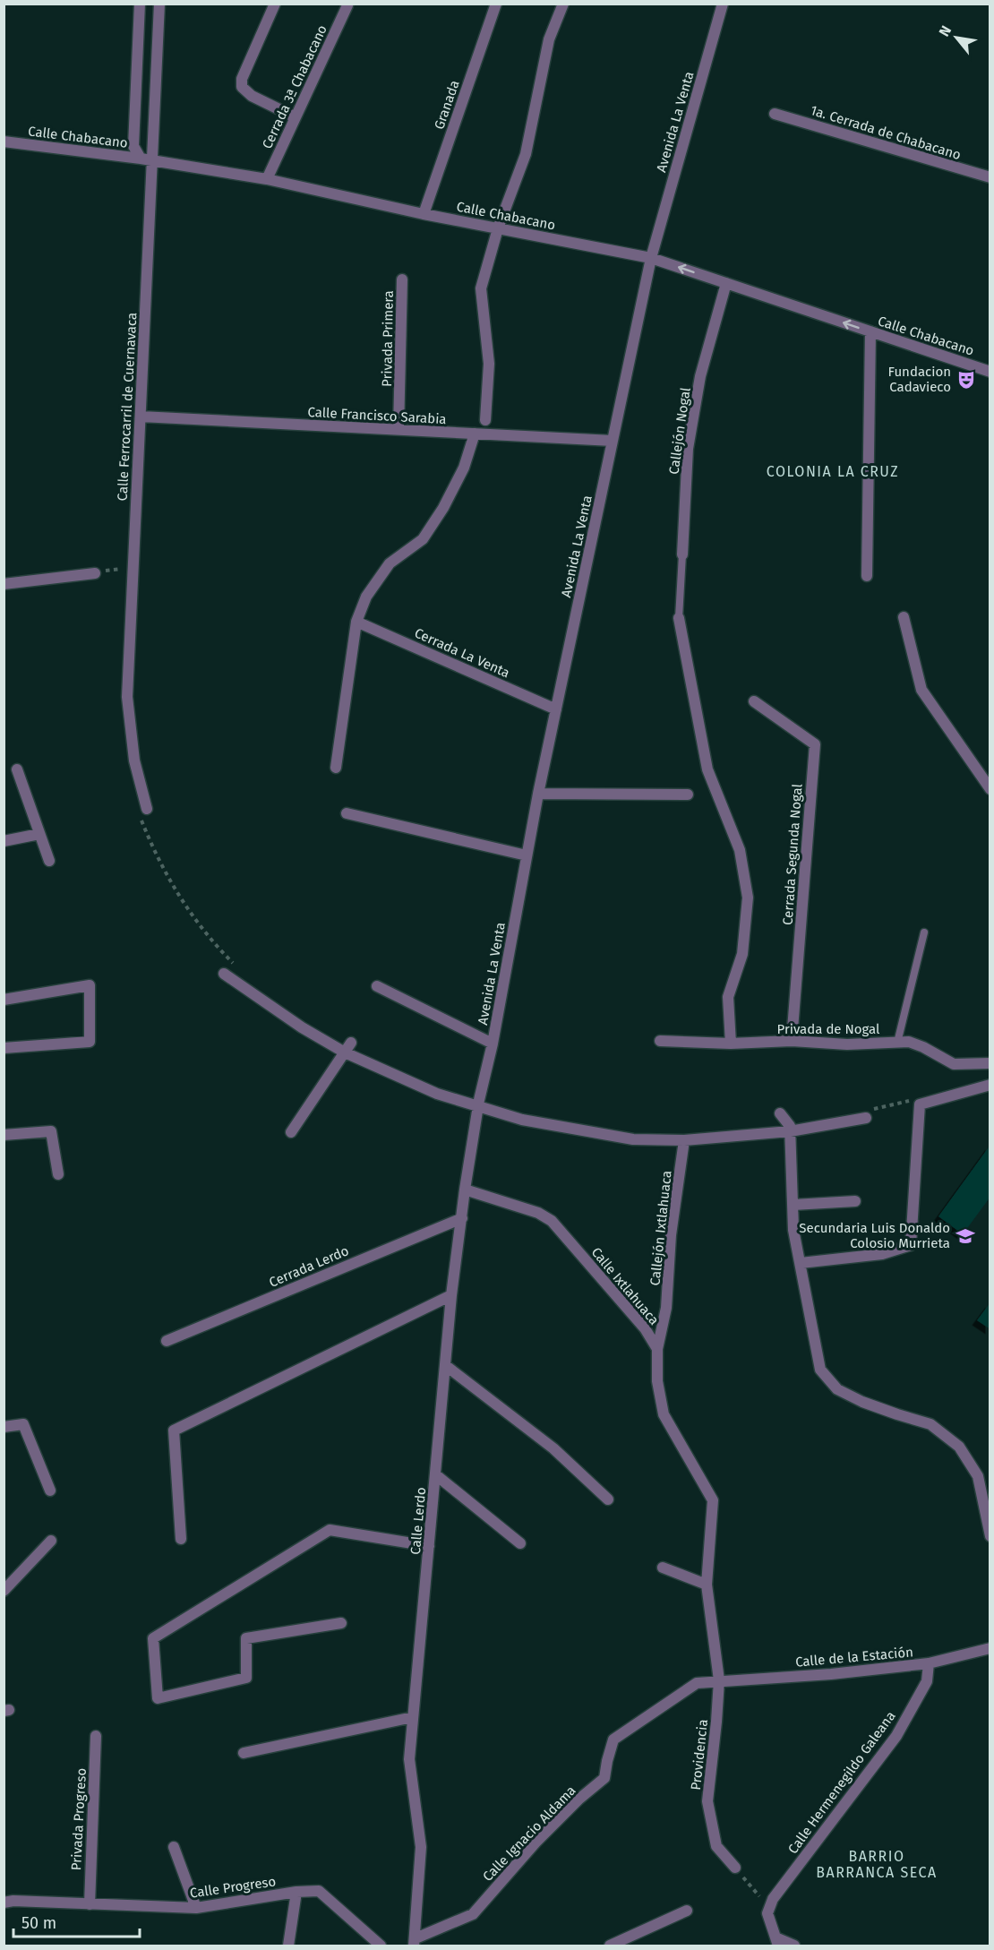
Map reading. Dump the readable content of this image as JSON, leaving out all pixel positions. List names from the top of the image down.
{
  "streets": {
    "street": [
      "Cerrada 3ª Chabacano",
      "Granada",
      "Avenida La Venta",
      "1a. Cerrada de Chabacano",
      "Calle Chabacano",
      "Privada Primera",
      "Calle Ferrocarril de Cuernavaca",
      "Calle Francisco Sarabia",
      "Callejón Nogal",
      "Cerrada La Venta",
      "Cerrada Segunda Nogal",
      "Privada de Nogal",
      "Callejón Ixtlahuaca",
      "Cerrada Lerdo",
      "Calle Ixtlahuaca",
      "Calle Lerdo",
      "Calle de la Estación",
      "Providencia",
      "Calle Hermenegildo Galeana",
      "Privada Progreso",
      "Calle Ignacio Aldama",
      "Calle Progreso"
    ]
  },
  "crossings": [
    ["Cerrada 3ª Chabacano", "Calle Chabacano"],
    ["Granada", "Calle Chabacano"],
    ["Avenida La Venta", "Calle Chabacano"],
    ["Avenida La Venta", "Calle Francisco Sarabia"],
    ["Avenida La Venta", "Cerrada La Venta"],
    ["Avenida La Venta", "Calle Lerdo"],
    ["Calle Chabacano", "Calle Ferrocarril de Cuernavaca"],
    ["Calle Chabacano", "Callejón Nogal"],
    ["Privada Primera", "Calle Francisco Sarabia"],
    ["Calle Ferrocarril de Cuernavaca", "Calle Francisco Sarabia"],
    ["Cerrada Segunda Nogal", "Privada de Nogal"],
    ["Callejón Ixtlahuaca", "Calle Ixtlahuaca"],
    ["Cerrada Lerdo", "Calle Lerdo"],
    ["Calle Ixtlahuaca", "Calle Lerdo"],
    ["Calle Lerdo", "Calle Ignacio Aldama"],
    ["Calle de la Estación", "Providencia"],
    ["Calle de la Estación", "Calle Hermenegildo Galeana"],
    ["Calle de la Estación", "Calle Ignacio Aldama"],
    ["Providencia", "Calle Ignacio Aldama"],
    ["Privada Progreso", "Calle Progreso"]
  ],
  "districts": ["COLONIA LA CRUZ", "BARRIO BARRANCA SECA"],
  "places": {
    "theatre": ["Fundacion Cadavieco"],
    "school or university": ["Secundaria Luis Donaldo Colosio Murrieta"]
  },
  "scale_bar": "50 m",
  "north": "top left"
}
